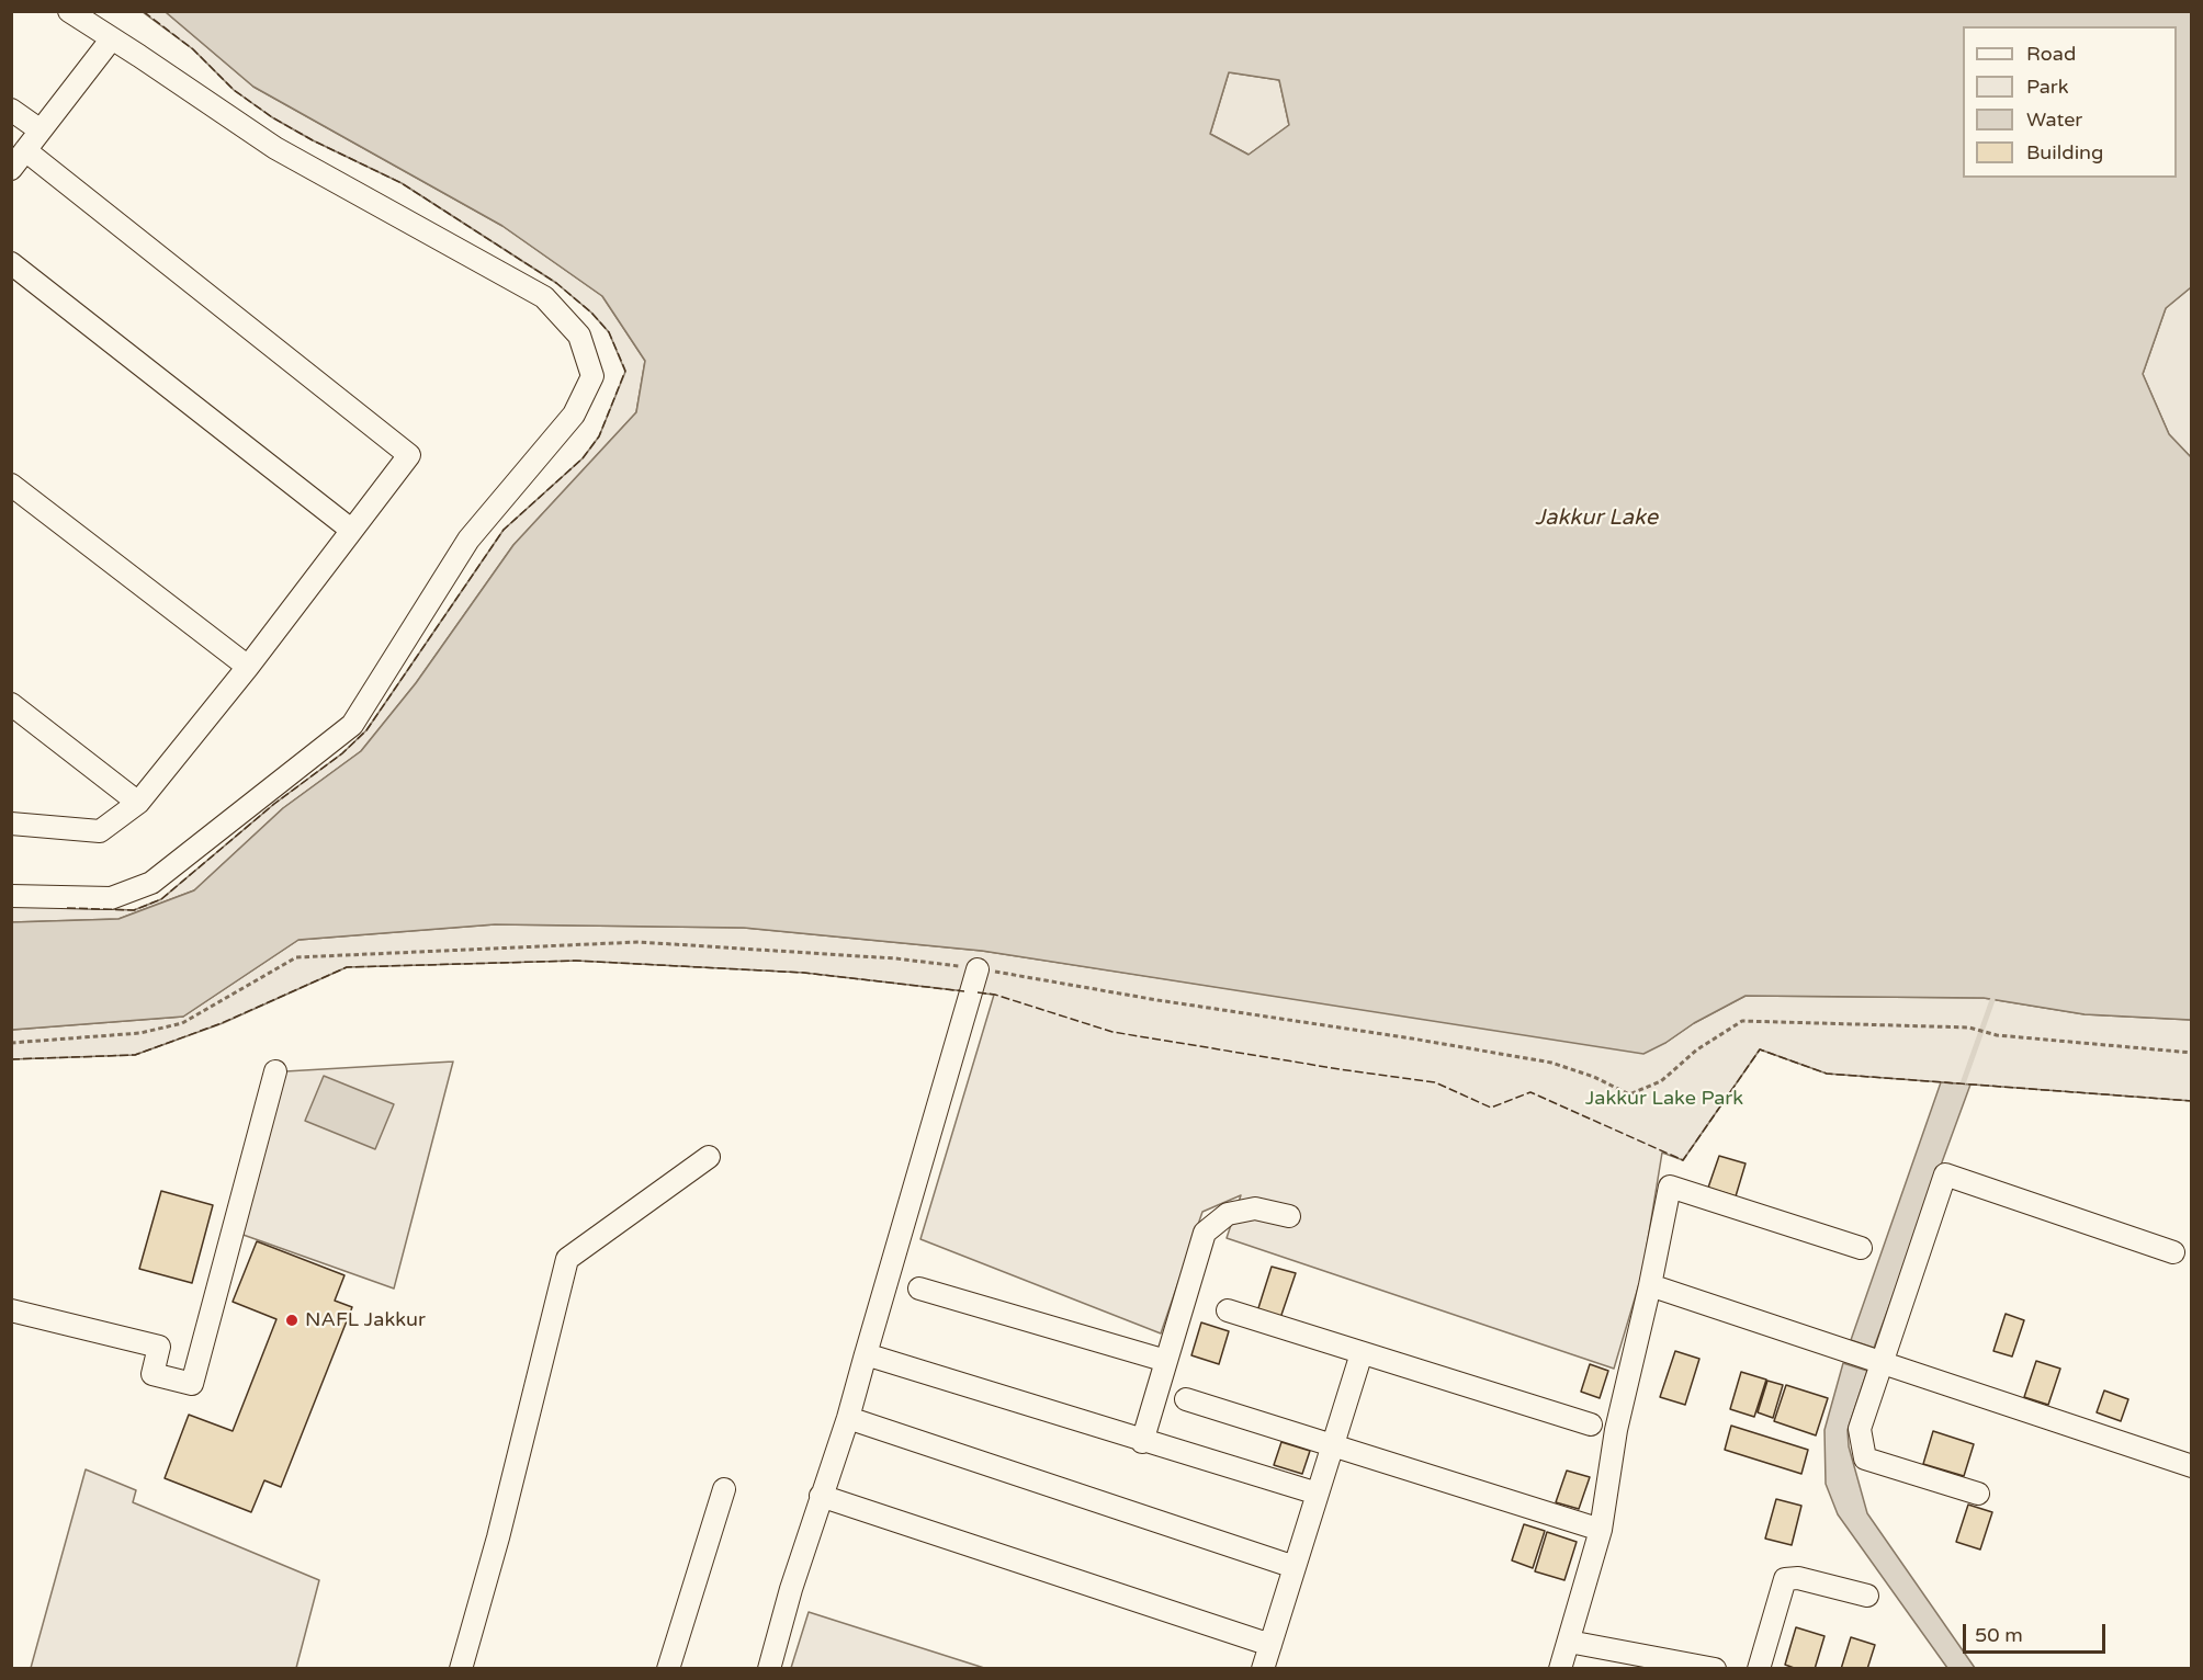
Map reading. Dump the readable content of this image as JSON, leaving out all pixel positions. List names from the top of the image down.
{
  "water": ["Jakkur Lake"],
  "parks": ["Jakkur Lake Park"],
  "places": ["NAFL Jakkur"],
  "legend": [
    "Road",
    "Park",
    "Water",
    "Building"
  ],
  "scale_bar": "50 m"
}
